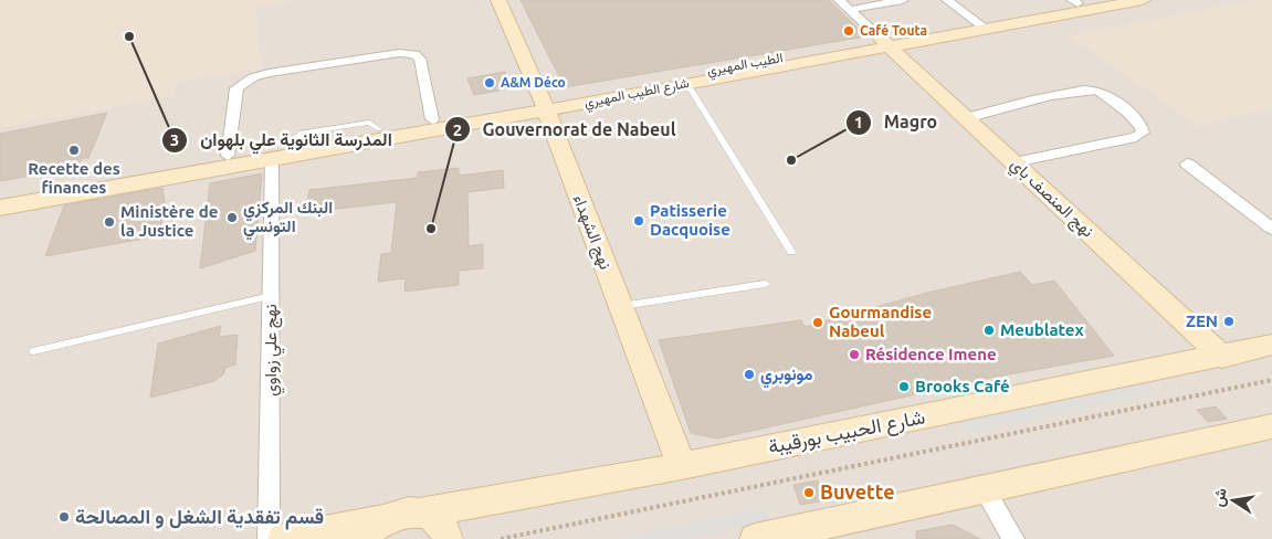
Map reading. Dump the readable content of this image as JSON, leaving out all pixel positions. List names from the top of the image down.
{
  "streets": {
    "street": [
      "الطيب المهيري",
      "شارع الطيب المهيري",
      "نهج المنصف باي",
      "نهج الشهداء",
      "نهج علي زواوي",
      "شارع الحبيب بورقيبة"
    ]
  },
  "crossings": [
    ["الطيب المهيري", "شارع الطيب المهيري"],
    ["الطيب المهيري", "نهج المنصف باي"],
    ["الطيب المهيري", "نهج الشهداء"],
    ["شارع الطيب المهيري", "نهج المنصف باي"],
    ["شارع الطيب المهيري", "نهج الشهداء"],
    ["شارع الطيب المهيري", "نهج علي زواوي"],
    ["نهج المنصف باي", "شارع الحبيب بورقيبة"],
    ["نهج الشهداء", "شارع الحبيب بورقيبة"]
  ],
  "places": [
    "Café Touta",
    "المدرسة الثانوية علي بلهوان",
    "A&M Déco",
    "Recette des finances",
    "Magro",
    "البنك المركزي التونسي",
    "Patisserie Dacquoise",
    "Ministère de la Justice",
    "Gouvernorat de Nabeul",
    "ZEN",
    "Gourmandise Nabeul",
    "Meublatex",
    "Résidence Imene",
    "مونوبري",
    "Brooks Café",
    "Buvette",
    "قسم تفقدية الشغل و المصالحة"
  ],
  "north": "left"
}
